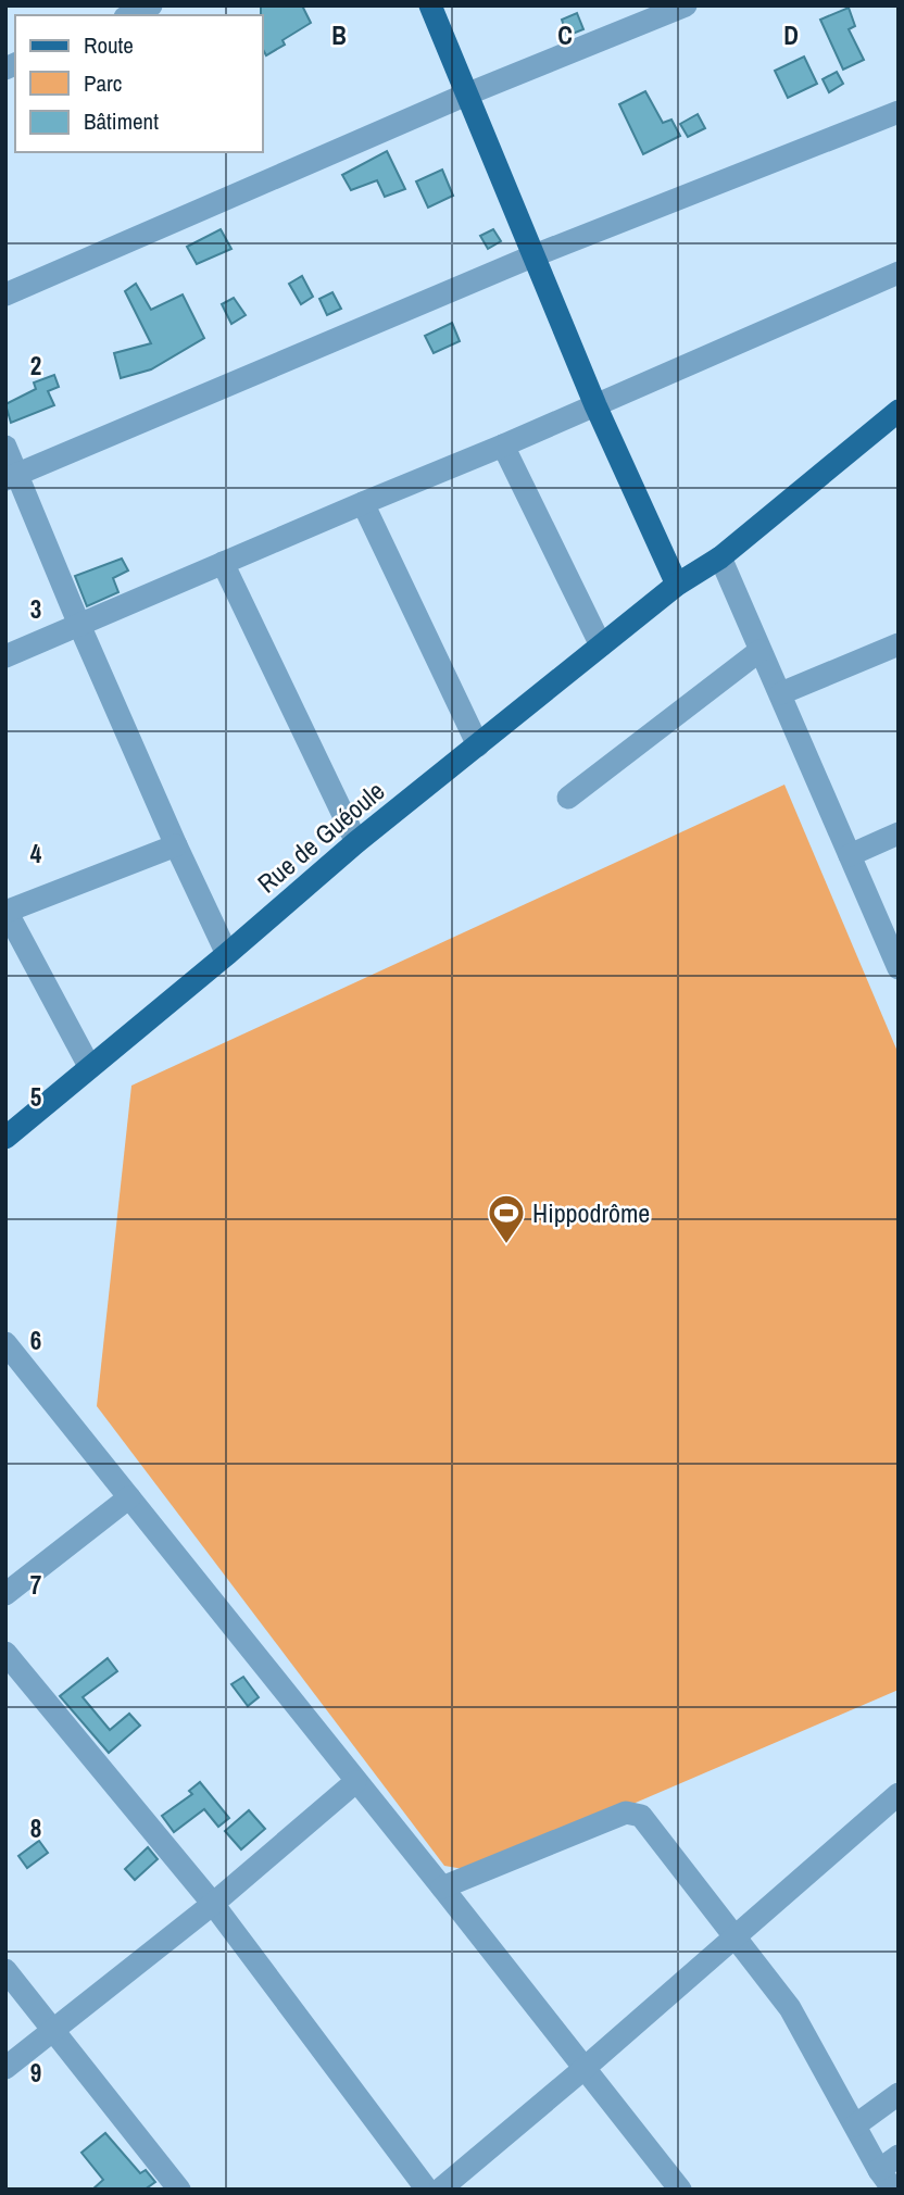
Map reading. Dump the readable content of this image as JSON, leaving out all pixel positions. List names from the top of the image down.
{
  "streets": {
    "main road": ["Rue de Guéoule"]
  },
  "places": {
    "sports": ["Hippodrôme"]
  },
  "legend": ["Route", "Parc", "Bâtiment"],
  "grid": {
    "columns": ["B", "C", "D"],
    "rows": [
      "2",
      "3",
      "4",
      "5",
      "6",
      "7",
      "8",
      "9"
    ]
  }
}
